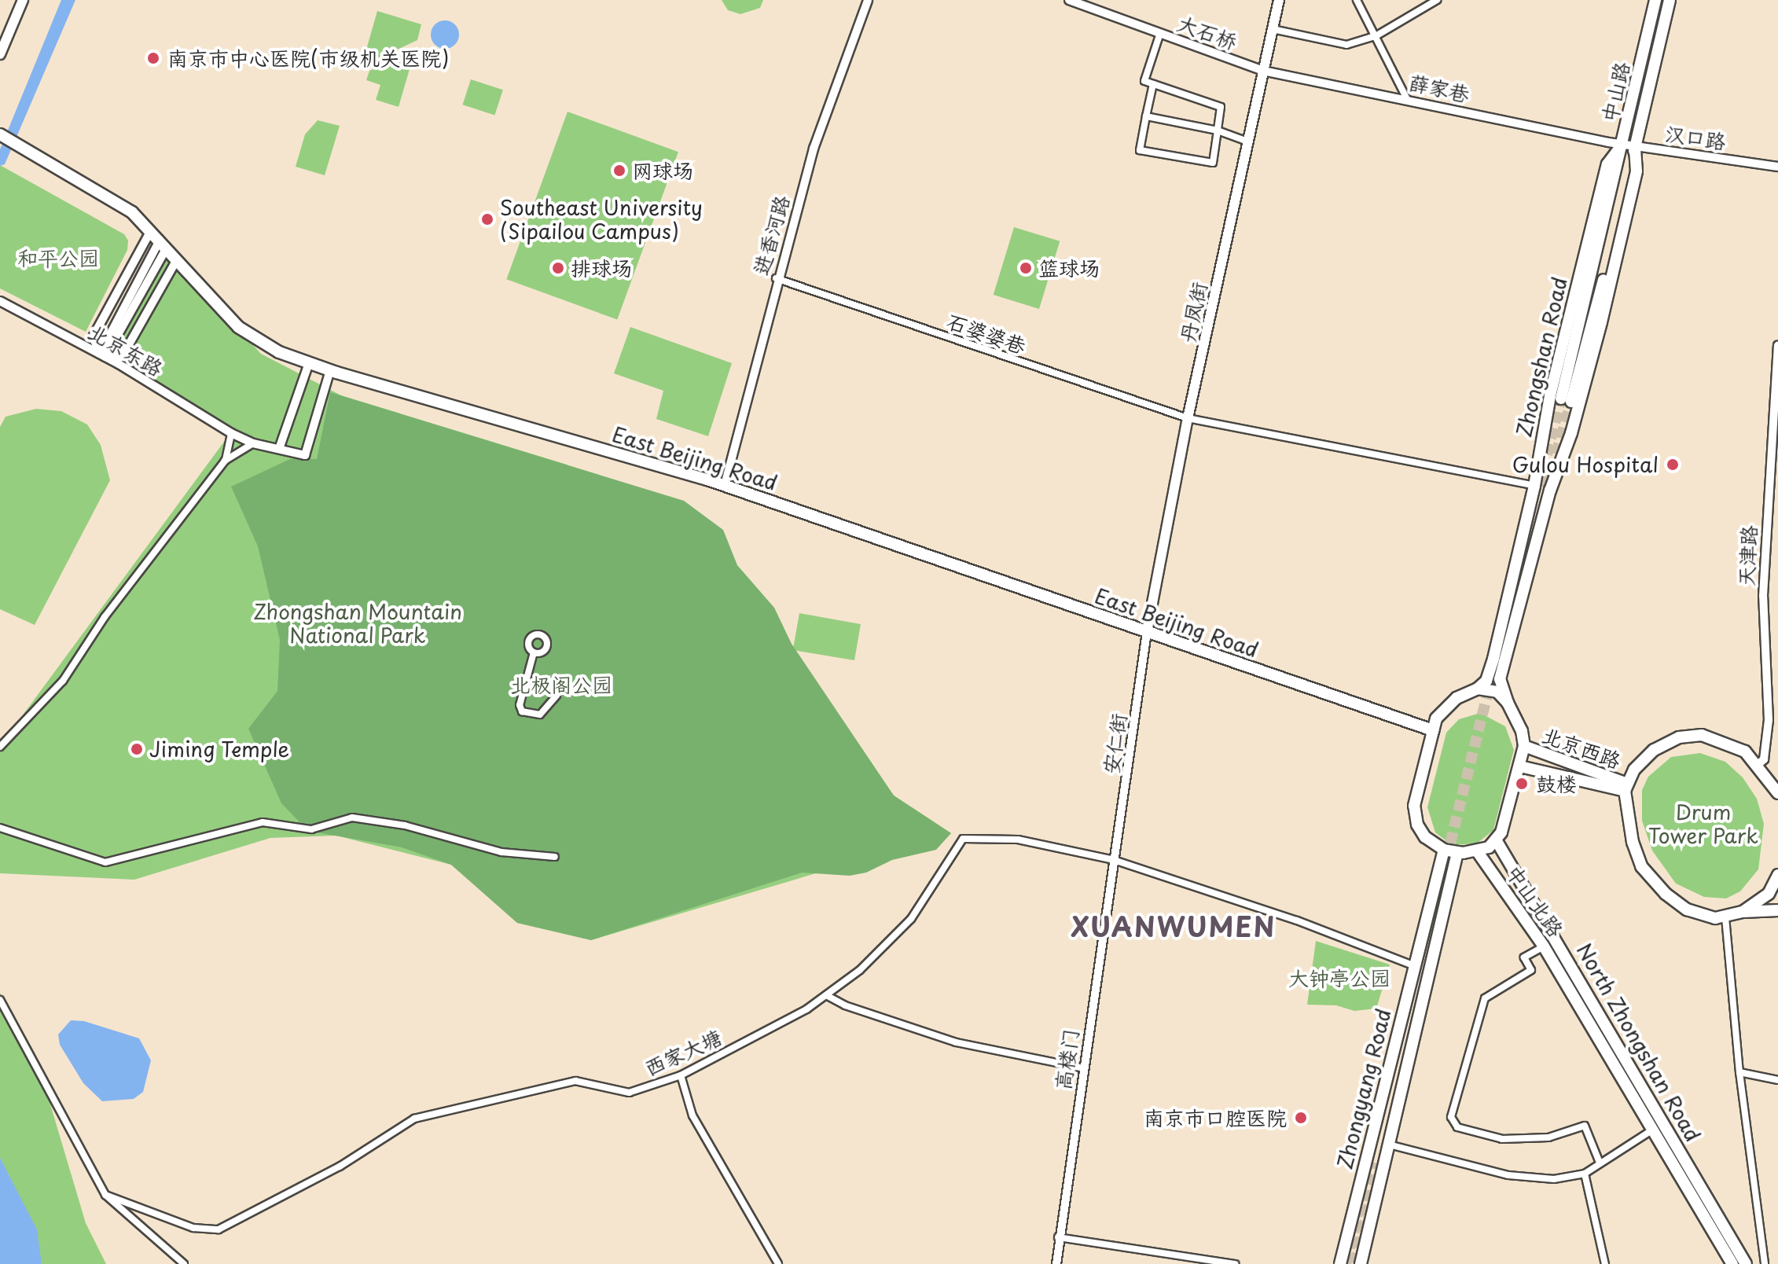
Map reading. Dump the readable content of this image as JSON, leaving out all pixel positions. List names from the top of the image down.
{
  "streets": {
    "main road": [
      "中山路",
      "丹凤街",
      "Zhongshan Road",
      "East Beijing Road",
      "北京西路",
      "中山北路",
      "North Zhongshan Road",
      "Zhongyang Road"
    ],
    "street": [
      "大石桥",
      "薛家巷",
      "汉口路",
      "进香河路",
      "石婆婆巷",
      "北京东路",
      "天津路",
      "安仁街",
      "西家大塘",
      "高楼门"
    ]
  },
  "crossings": [
    ["大石桥", "薛家巷"],
    ["大石桥", "丹凤街"],
    ["薛家巷", "汉口路"],
    ["薛家巷", "丹凤街"],
    ["中山路", "汉口路"],
    ["中山路", "Zhongshan Road"],
    ["汉口路", "Zhongshan Road"],
    ["进香河路", "石婆婆巷"],
    ["进香河路", "East Beijing Road"],
    ["丹凤街", "石婆婆巷"],
    ["丹凤街", "East Beijing Road"],
    ["丹凤街", "安仁街"],
    ["石婆婆巷", "Zhongshan Road"],
    ["北京东路", "East Beijing Road"],
    ["Zhongshan Road", "East Beijing Road"],
    ["Zhongshan Road", "北京西路"],
    ["Zhongshan Road", "中山北路"],
    ["Zhongshan Road", "North Zhongshan Road"],
    ["Zhongshan Road", "Zhongyang Road"],
    ["East Beijing Road", "安仁街"],
    ["East Beijing Road", "北京西路"],
    ["East Beijing Road", "中山北路"],
    ["East Beijing Road", "North Zhongshan Road"],
    ["East Beijing Road", "Zhongyang Road"],
    ["安仁街", "西家大塘"],
    ["安仁街", "高楼门"],
    ["北京西路", "中山北路"],
    ["北京西路", "North Zhongshan Road"],
    ["北京西路", "Zhongyang Road"],
    ["中山北路", "North Zhongshan Road"],
    ["中山北路", "Zhongyang Road"],
    ["North Zhongshan Road", "Zhongyang Road"],
    ["西家大塘", "高楼门"]
  ],
  "districts": ["XUANWUMEN"],
  "parks": [
    "和平公园",
    "Zhongshan Mountain National Park",
    "北极阁公园",
    "Drum Tower Park",
    "大钟亭公园"
  ],
  "places": [
    "南京市中心医院(市级机关医院)",
    "网球场",
    "Southeast University (Sipailou Campus)",
    "排球场",
    "篮球场",
    "Gulou Hospital",
    "Jiming Temple",
    "鼓楼",
    "南京市口腔医院"
  ]
}
